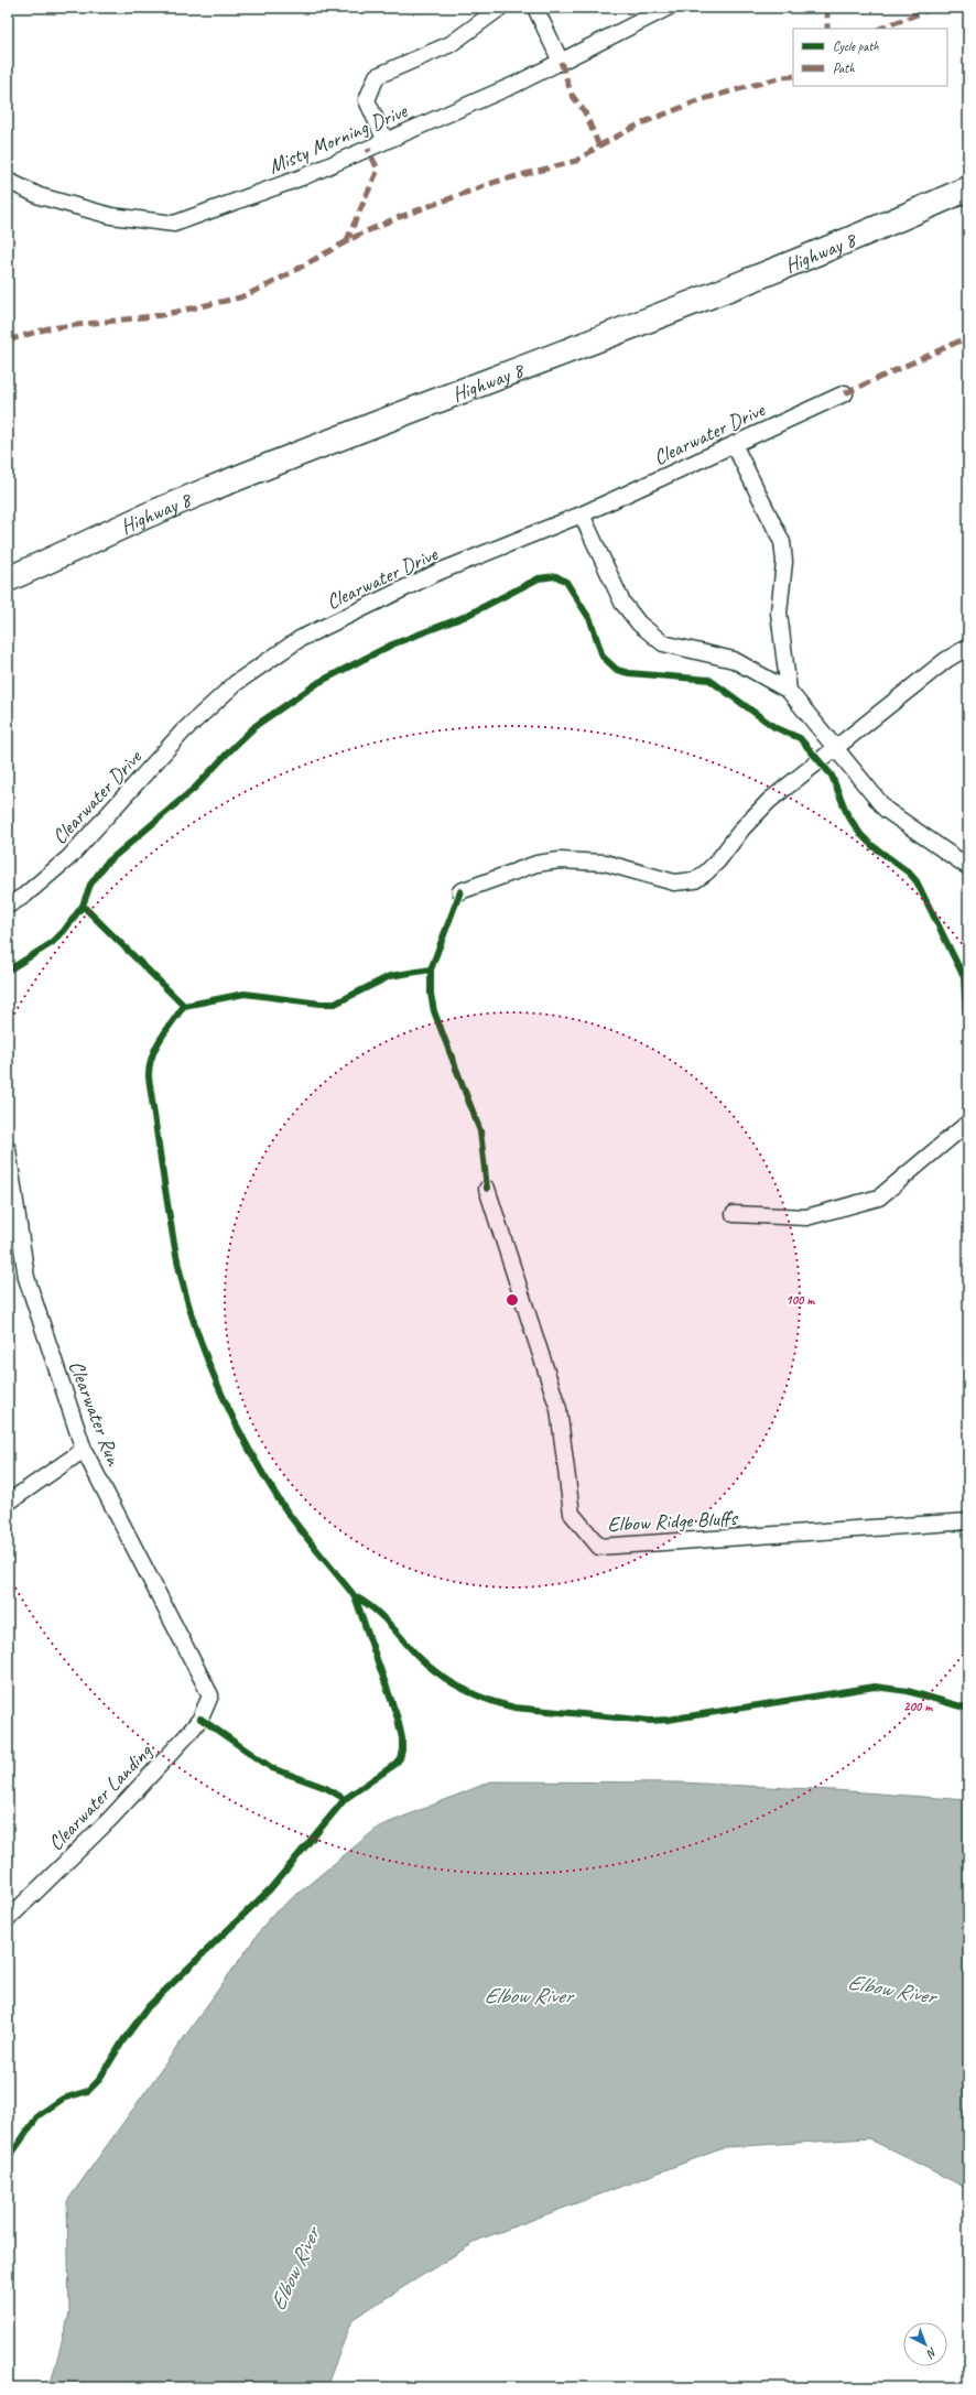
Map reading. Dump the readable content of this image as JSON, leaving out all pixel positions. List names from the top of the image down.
{
  "streets": {
    "main road": ["Highway 8"],
    "street": [
      "Misty Morning Drive",
      "Clearwater Drive",
      "Clearwater Run",
      "Elbow Ridge Bluffs",
      "Clearwater Landing"
    ]
  },
  "crossings": [
    ["Clearwater Run", "Clearwater Landing"]
  ],
  "water": ["Elbow River"],
  "legend": ["Cycle path", "Path"],
  "north": "bottom right",
  "rings": ["100 m", "200 m"]
}
